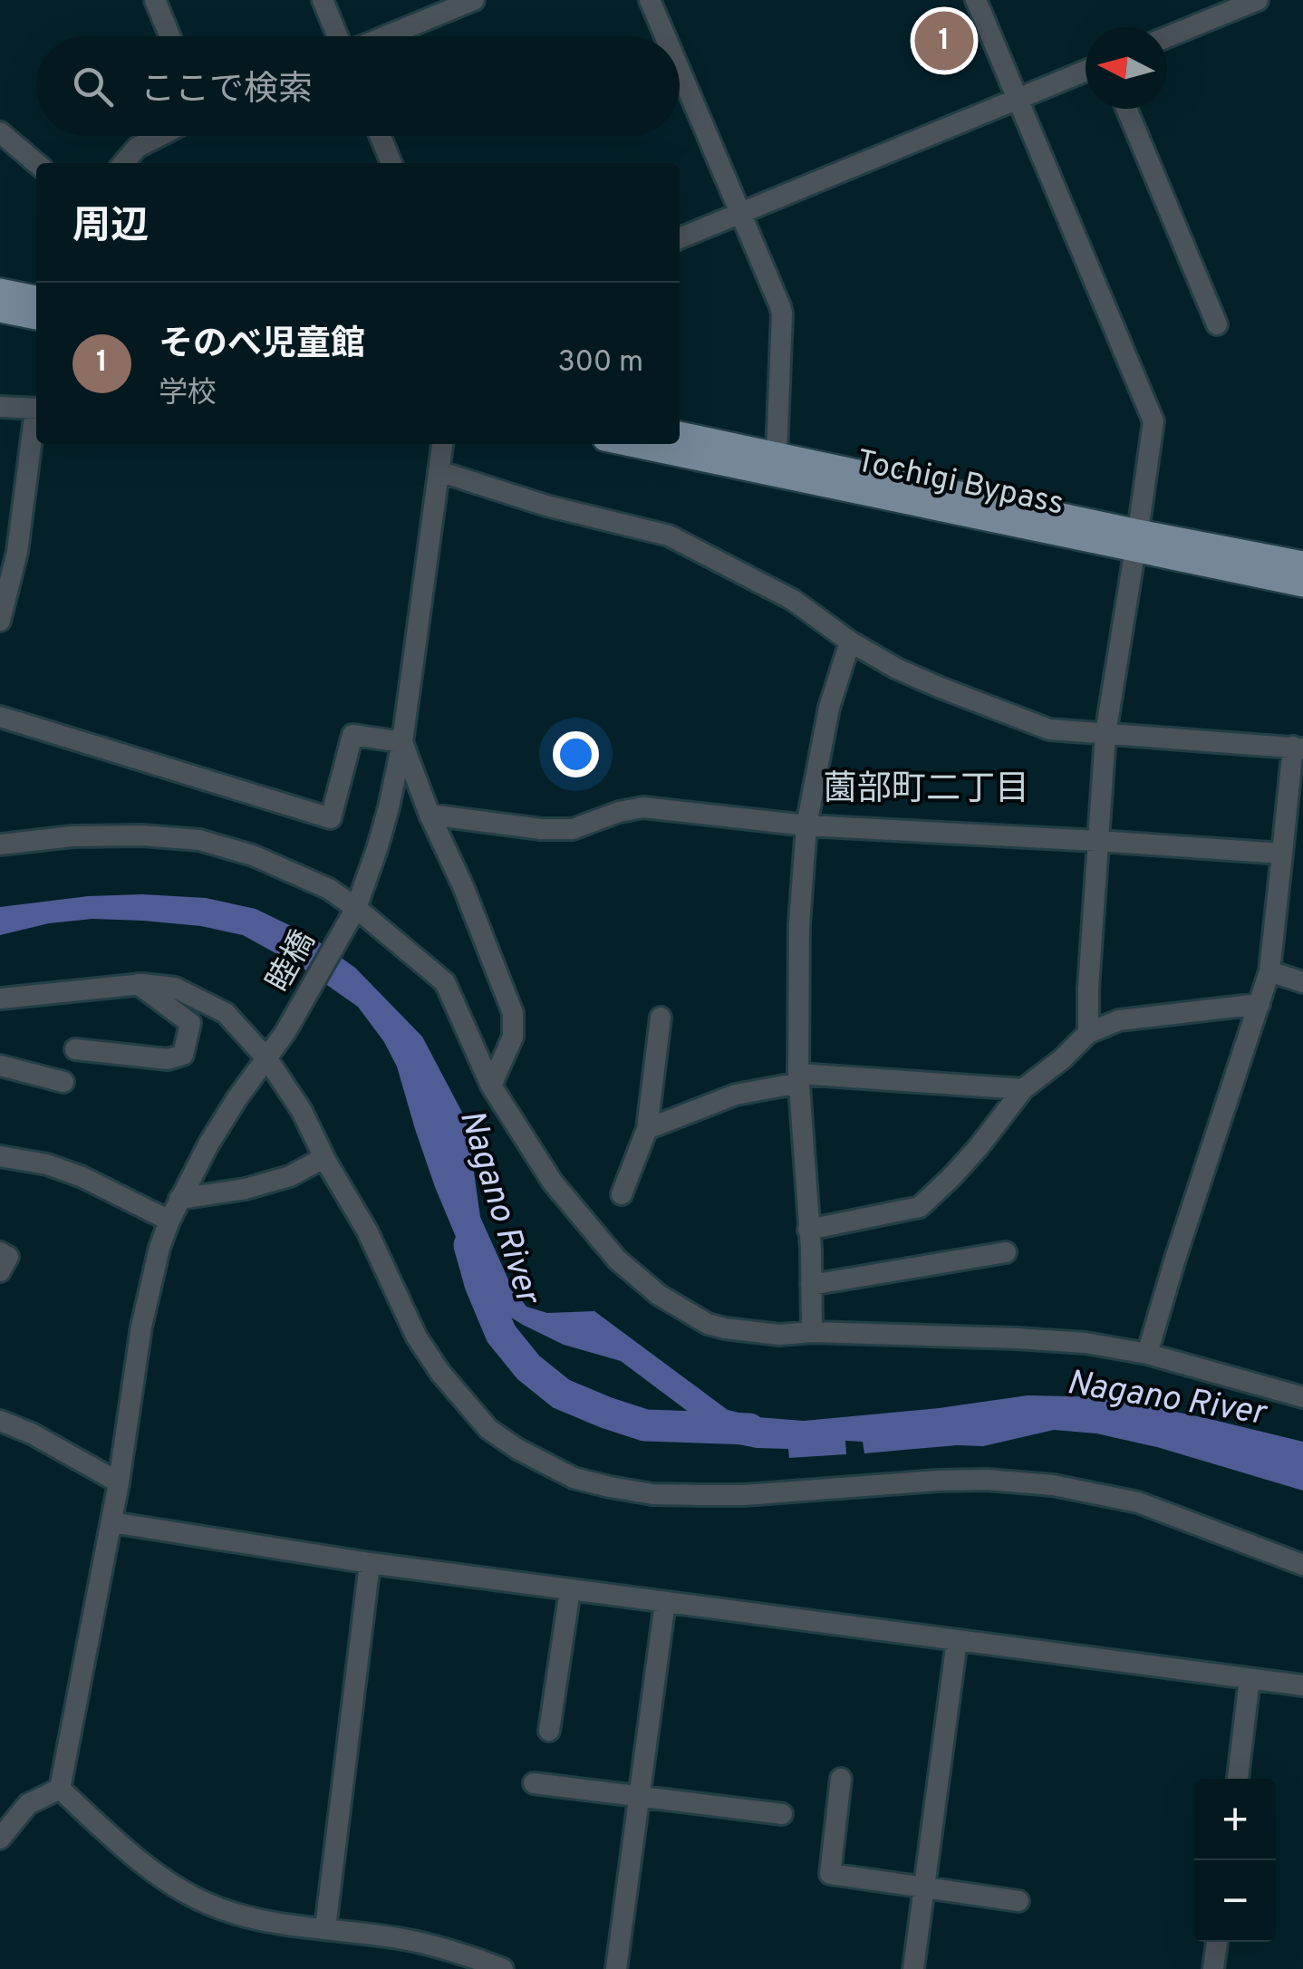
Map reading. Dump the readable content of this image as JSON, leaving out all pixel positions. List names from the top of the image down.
{
  "streets": {
    "main road": ["Tochigi Bypass"],
    "street": ["睦橋"]
  },
  "districts": ["薗部町二丁目"],
  "water": ["Nagano River"],
  "north": "left",
  "page": {
    "pins": "1",
    "search": "ここで検索",
    "heading": "周辺",
    "list": [
      {
        "mark": "1",
        "name": "そのべ児童館",
        "note": "学校",
        "value": "300 m"
      }
    ],
    "map_buttons": ["+", "−"]
  }
}
